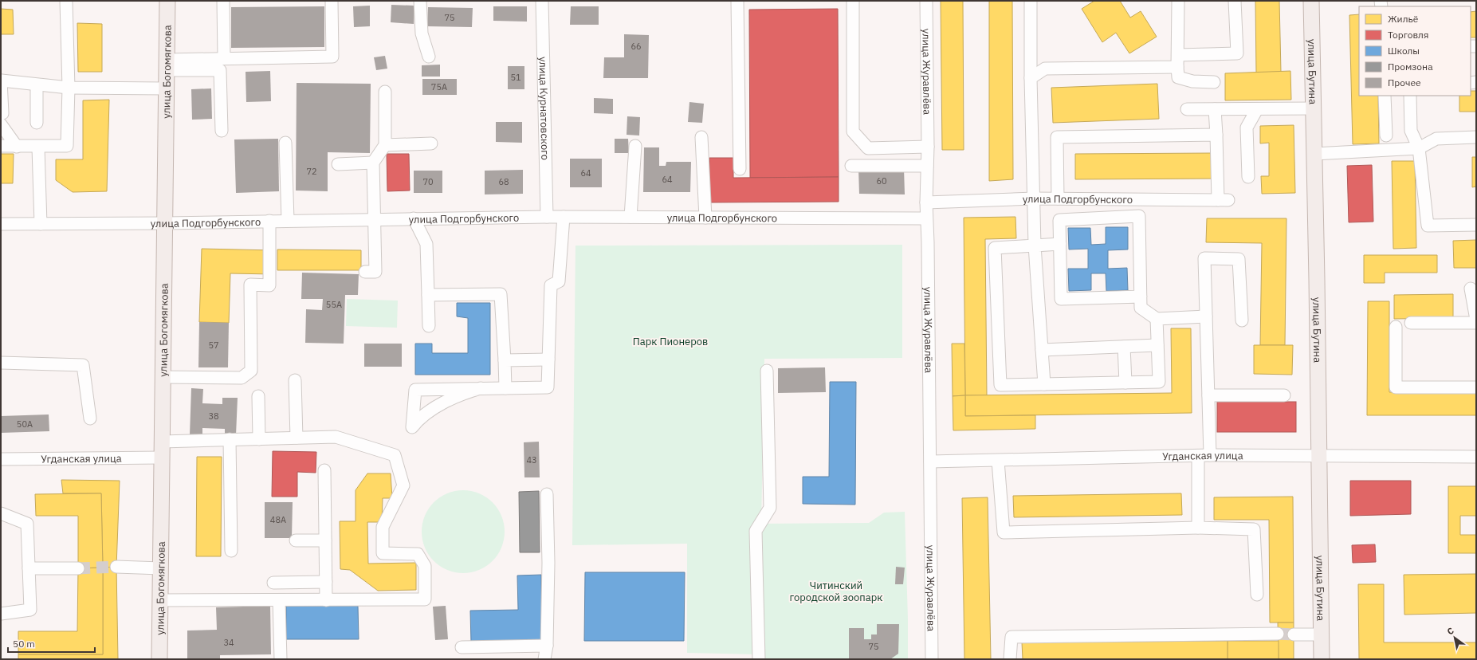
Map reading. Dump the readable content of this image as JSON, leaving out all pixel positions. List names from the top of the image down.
{
  "streets": {
    "main road": ["улица Богомягкова", "улица Бутина"],
    "street": [
      "улица Журавлёва",
      "улица Курнатовского",
      "улица Подгорбунского",
      "Угданская улица"
    ]
  },
  "crossings": [
    ["улица Богомягкова", "улица Подгорбунского"],
    ["улица Богомягкова", "Угданская улица"],
    ["улица Журавлёва", "улица Подгорбунского"],
    ["улица Журавлёва", "Угданская улица"],
    ["улица Бутина", "Угданская улица"],
    ["улица Курнатовского", "улица Подгорбунского"]
  ],
  "parks": ["Парк Пионеров", "Читинский городской зоопарк"],
  "house_numbers": [
    "75",
    "66",
    "51",
    "75А",
    "72",
    "64",
    "64",
    "60",
    "70",
    "68",
    "55А",
    "57",
    "38",
    "50А",
    "43",
    "48А",
    "34",
    "75"
  ],
  "legend": [
    "Жильё",
    "Торговля",
    "Школы",
    "Промзона",
    "Прочее"
  ],
  "scale_bar": "50 m",
  "north": "top left"
}
